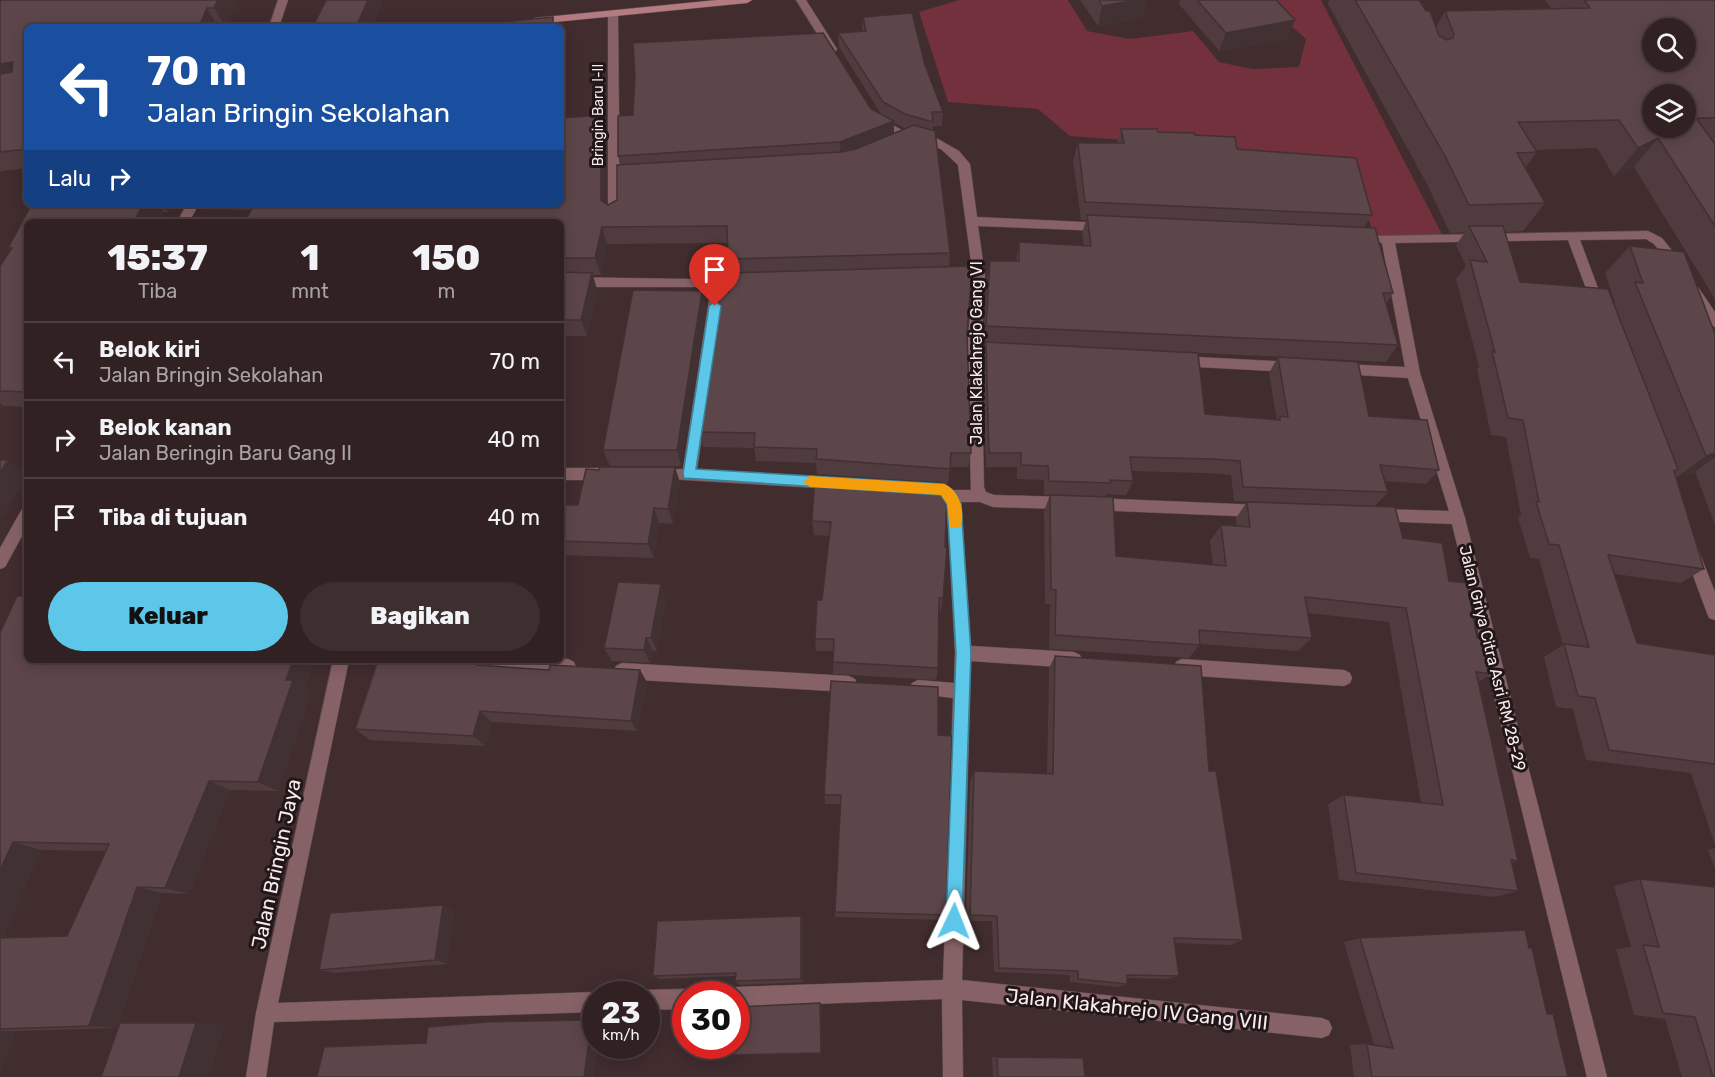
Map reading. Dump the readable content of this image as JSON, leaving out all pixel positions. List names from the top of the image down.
{
  "streets": {
    "street": [
      "Bringin Baru I-II",
      "Jalan Klakahrejo Gang VI",
      "Jalan Griya Citra Asri RM 28-29",
      "Jalan Bringin Jaya",
      "Jalan Klakahrejo IV Gang VIII"
    ]
  },
  "page": {
    "turn": ["70 m", "Jalan Bringin Sekolahan"],
    "then": "Lalu",
    "eta": [
      "15:37",
      "Tiba",
      "1",
      "mnt",
      "150",
      "m"
    ],
    "list": [
      {
        "name": "Belok kiri",
        "note": "Jalan Bringin Sekolahan",
        "value": "70 m"
      },
      {
        "name": "Belok kanan",
        "note": "Jalan Beringin Baru Gang II",
        "value": "40 m"
      },
      {
        "name": "Tiba di tujuan",
        "value": "40 m"
      }
    ],
    "buttons": ["Keluar", "Bagikan"],
    "speed": "23 km/h",
    "limit": "30"
  }
}
